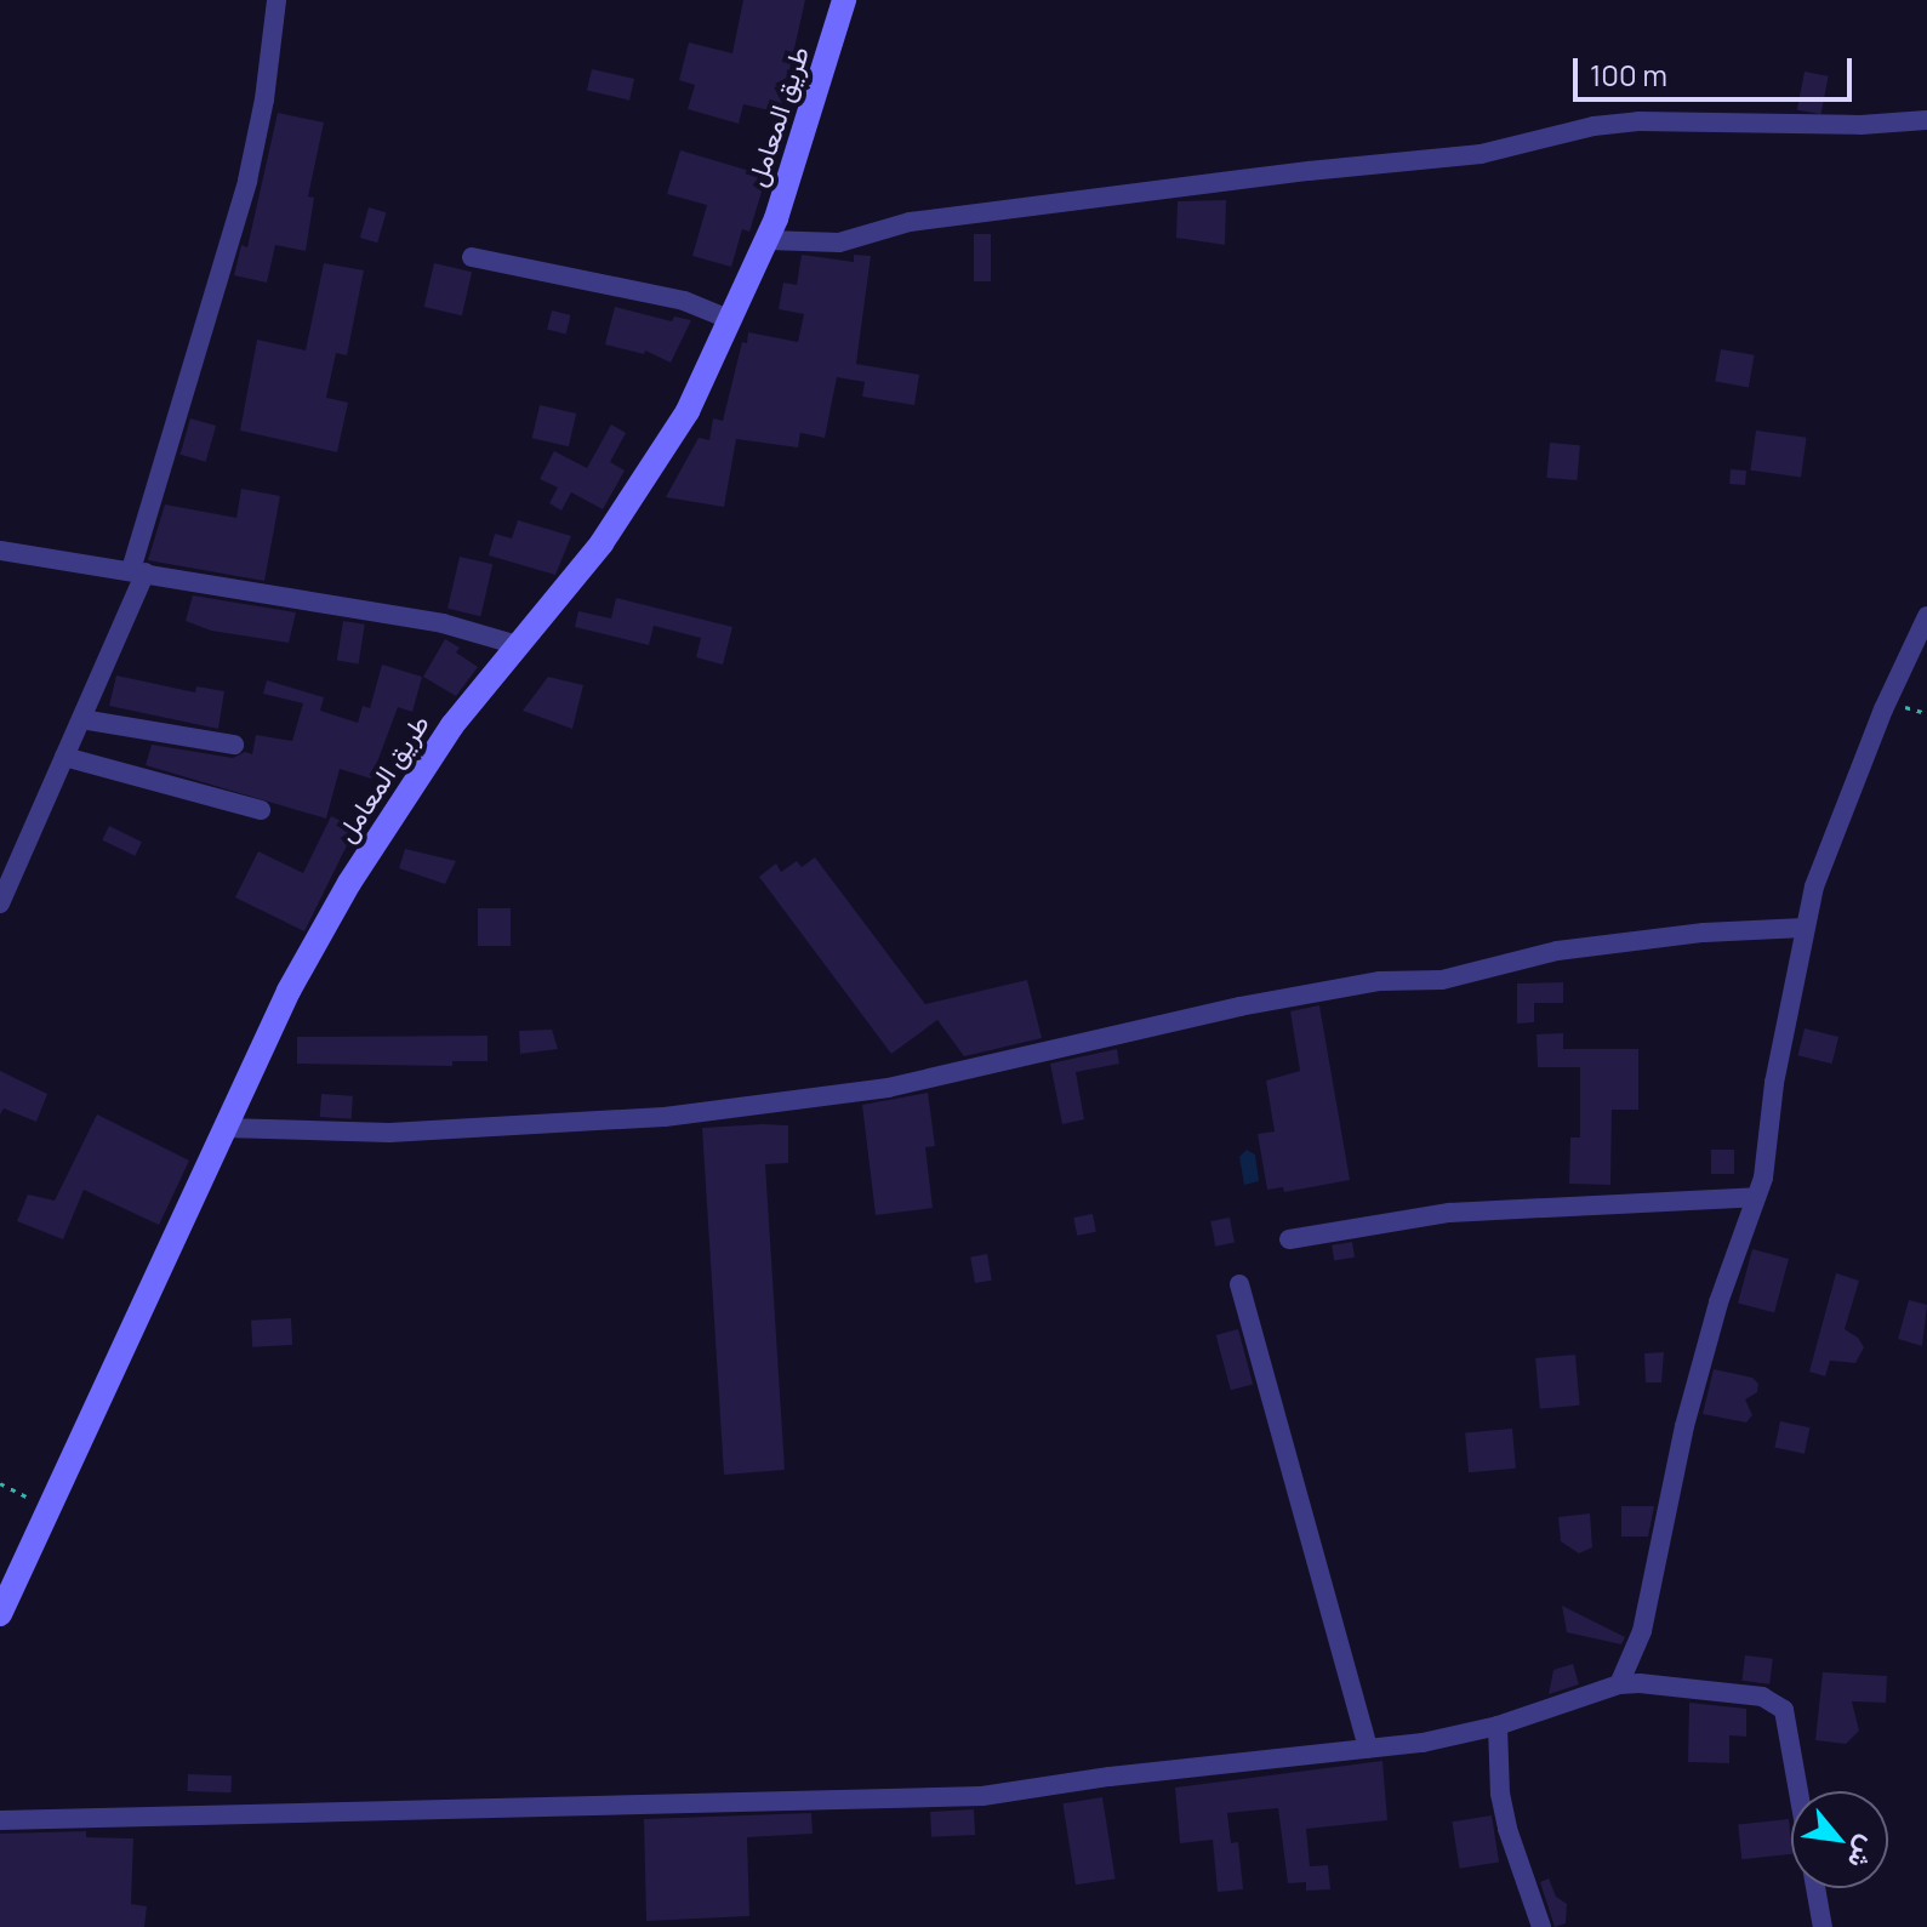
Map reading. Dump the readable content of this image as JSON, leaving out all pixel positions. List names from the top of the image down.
{
  "streets": {
    "main road": ["طريق المعامل"]
  },
  "scale_bar": "100 m",
  "north": "bottom right"
}
